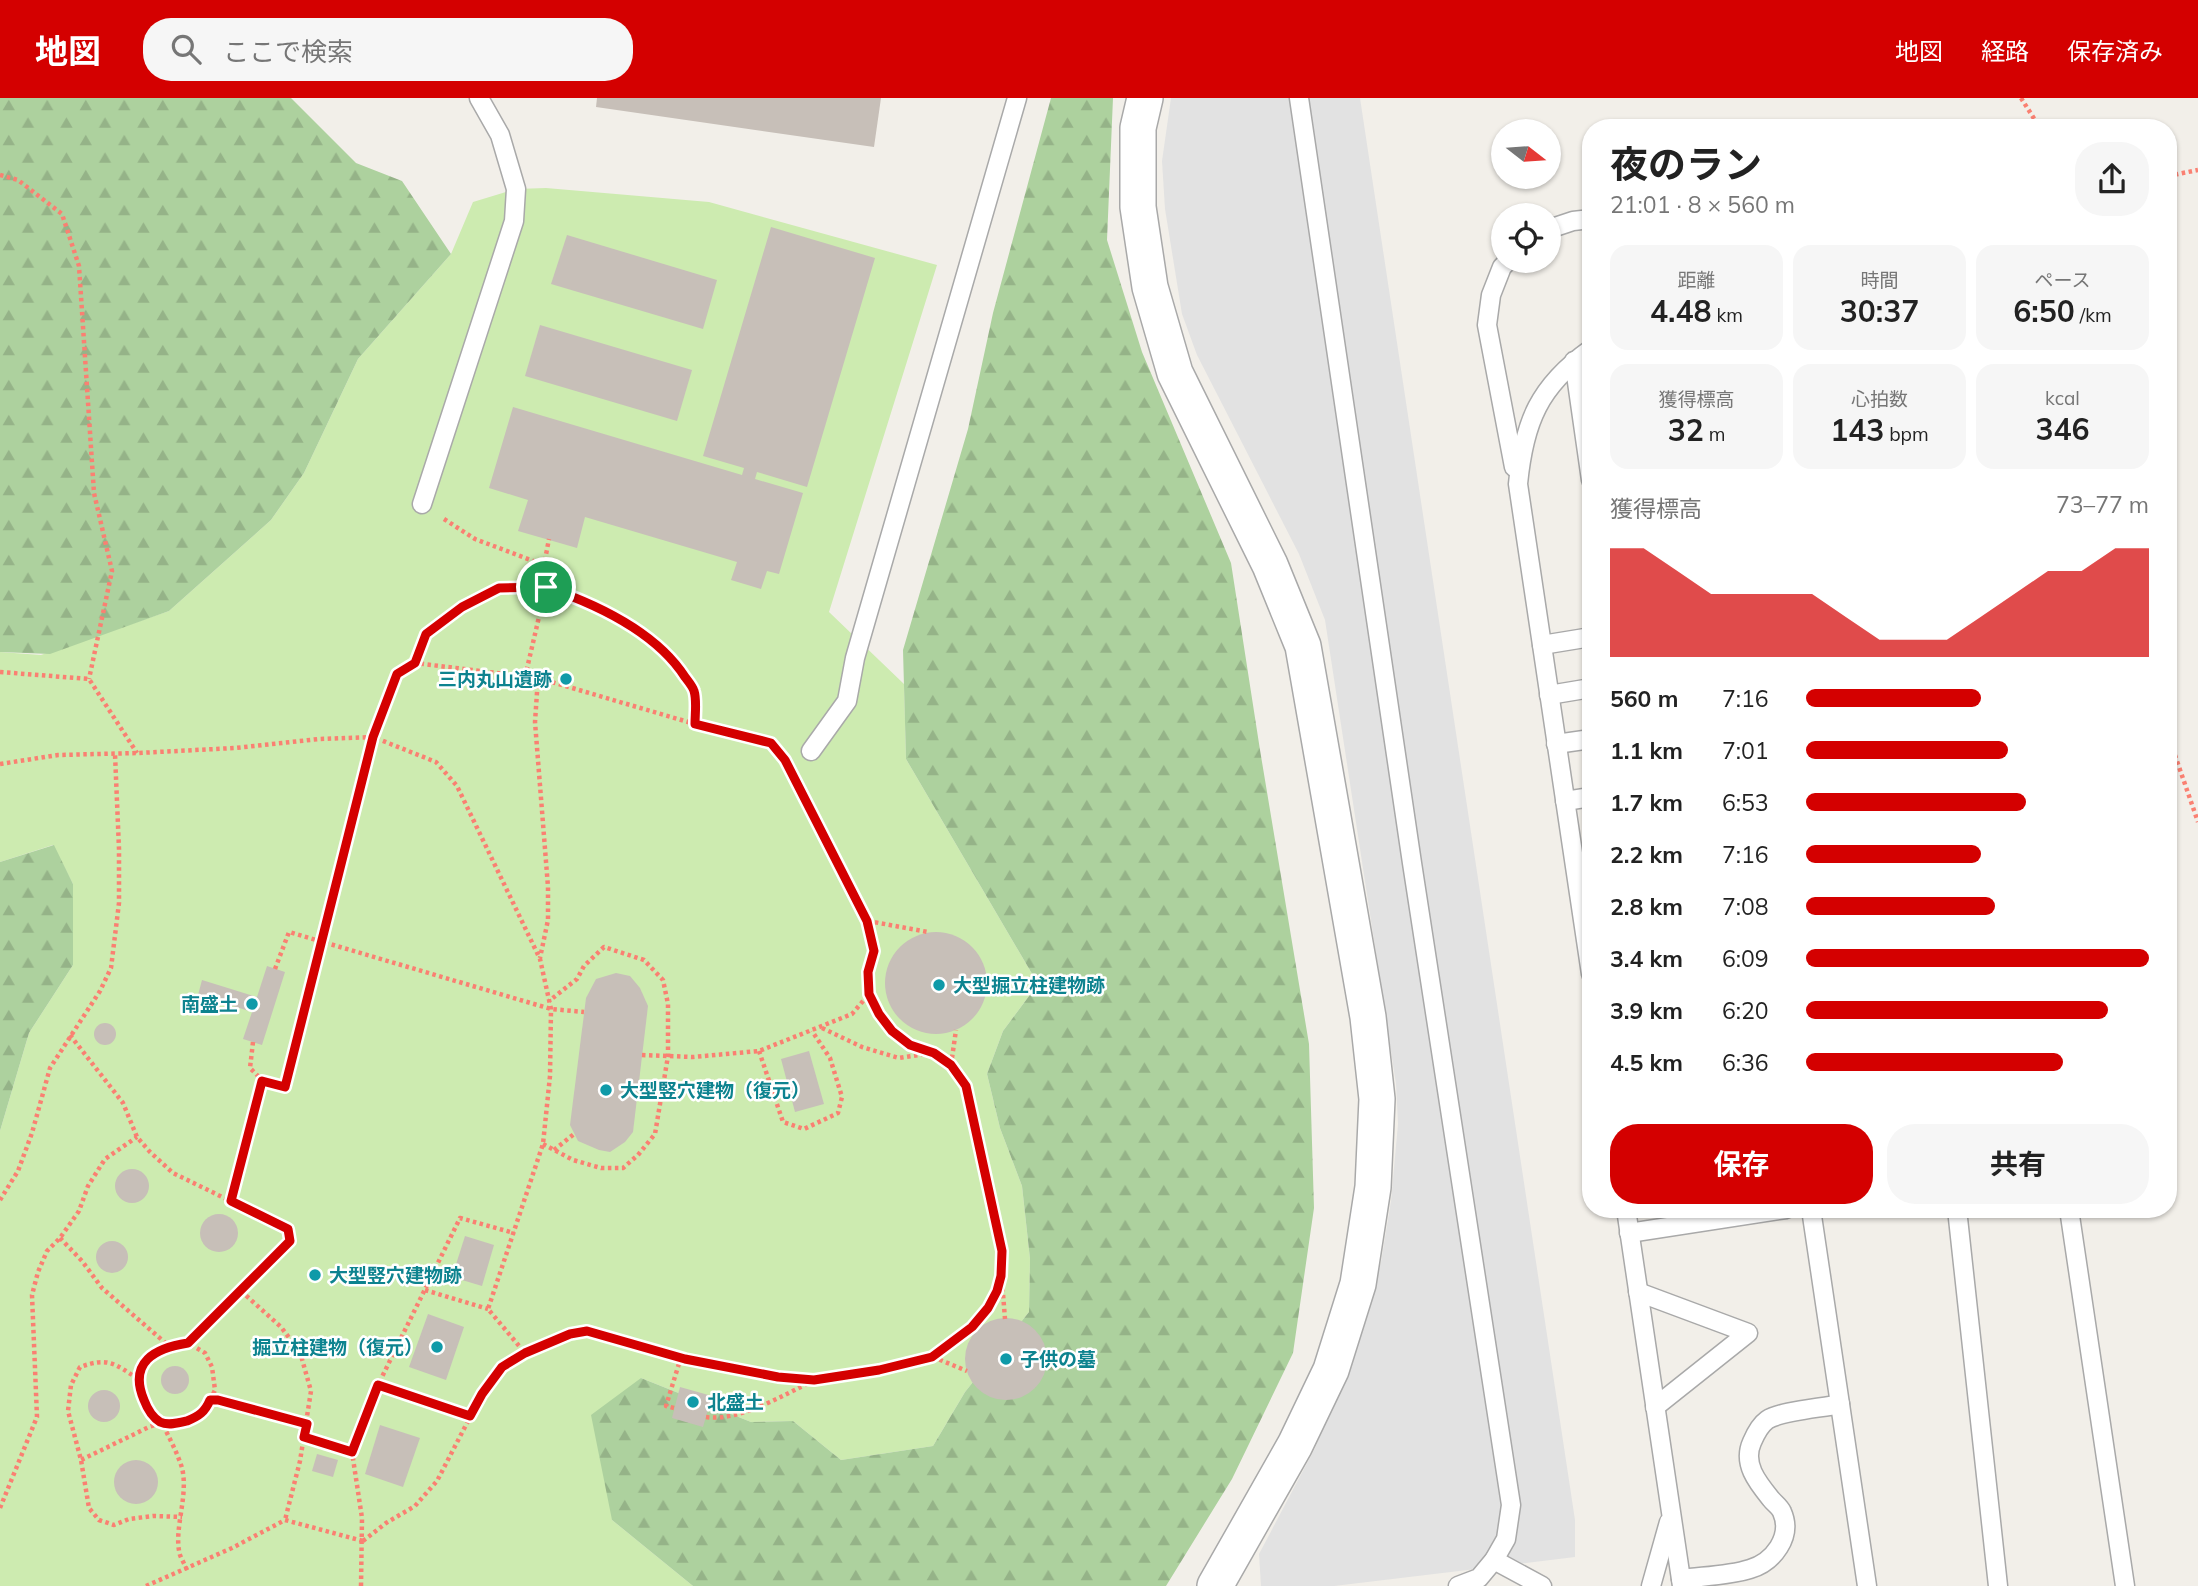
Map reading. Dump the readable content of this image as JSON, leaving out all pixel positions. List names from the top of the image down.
{
  "places": [
    "三内丸山遺跡",
    "大型掘立柱建物跡",
    "南盛土",
    "大型竪穴建物（復元）",
    "大型竪穴建物跡",
    "掘立柱建物（復元）",
    "子供の墓",
    "北盛土"
  ],
  "north": "right",
  "page": {
    "header": "地図",
    "search": "ここで検索",
    "nav": ["地図", "経路", "保存済み"],
    "heading": ["夜のラン", "21:01 · 8 × 560 m"],
    "stats": [
      ["距離", "4.48 km"],
      ["時間", "30:37"],
      ["ペース", "6:50 /km"],
      ["獲得標高", "32 m"],
      ["心拍数", "143 bpm"],
      ["kcal", "346"]
    ],
    "chart": ["獲得標高", "73–77 m"],
    "list": [
      {
        "name": "560 m",
        "note": "7:16"
      },
      {
        "name": "1.1 km",
        "note": "7:01"
      },
      {
        "name": "1.7 km",
        "note": "6:53"
      },
      {
        "name": "2.2 km",
        "note": "7:16"
      },
      {
        "name": "2.8 km",
        "note": "7:08"
      },
      {
        "name": "3.4 km",
        "note": "6:09"
      },
      {
        "name": "3.9 km",
        "note": "6:20"
      },
      {
        "name": "4.5 km",
        "note": "6:36"
      }
    ],
    "buttons": ["保存", "共有"]
  }
}
